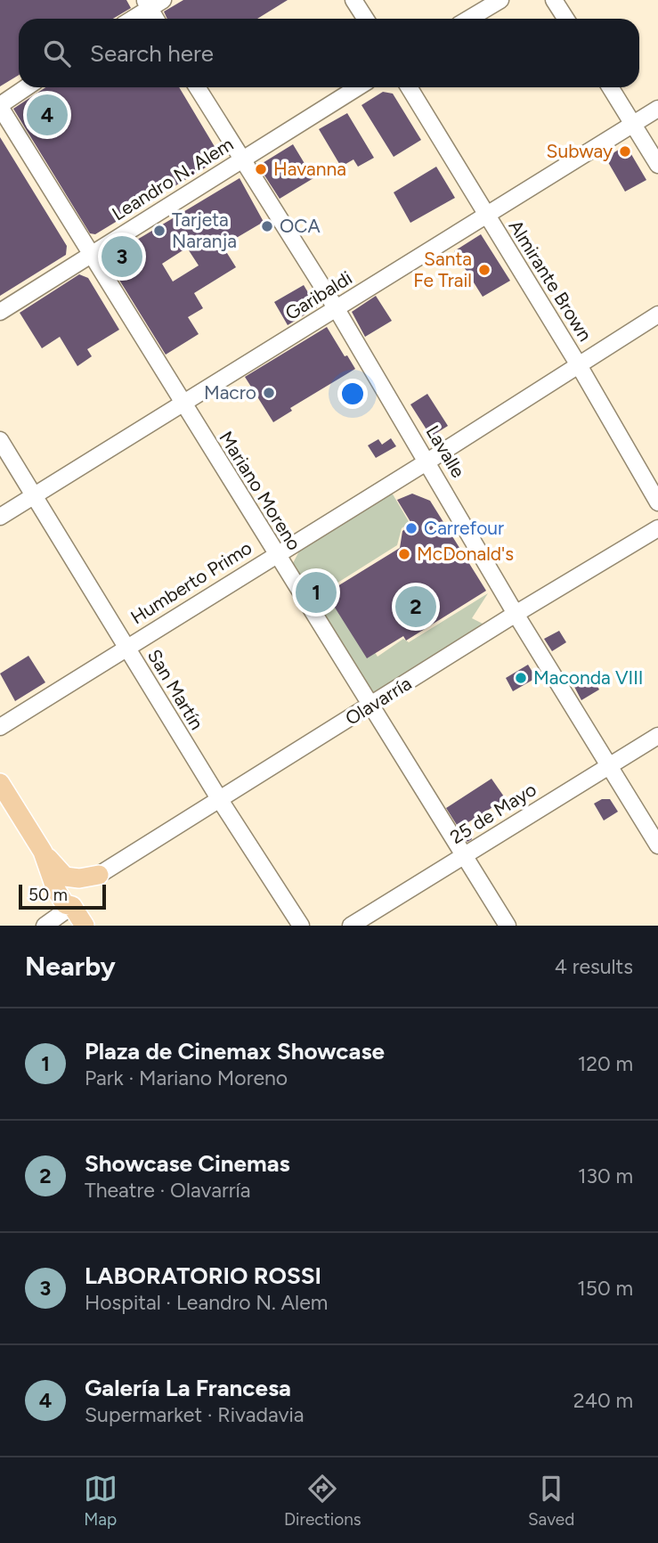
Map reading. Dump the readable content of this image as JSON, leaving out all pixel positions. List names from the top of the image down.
{
  "streets": {
    "main road": ["Olavarría"],
    "street": [
      "Leandro N. Alem",
      "Almirante Brown",
      "Garibaldi",
      "Lavalle",
      "Mariano Moreno",
      "Humberto Primo",
      "San Martín",
      "25 de Mayo"
    ]
  },
  "crossings": [
    ["Leandro N. Alem", "Lavalle"],
    ["Leandro N. Alem", "Mariano Moreno"],
    ["Almirante Brown", "Garibaldi"],
    ["Almirante Brown", "Humberto Primo"],
    ["Garibaldi", "Lavalle"],
    ["Garibaldi", "Mariano Moreno"],
    ["Garibaldi", "San Martín"],
    ["Lavalle", "Humberto Primo"],
    ["Lavalle", "Olavarría"],
    ["Lavalle", "25 de Mayo"],
    ["Mariano Moreno", "Humberto Primo"],
    ["Mariano Moreno", "Olavarría"],
    ["Mariano Moreno", "25 de Mayo"],
    ["Humberto Primo", "San Martín"],
    ["San Martín", "Olavarría"]
  ],
  "places": [
    "Subway",
    "Havanna",
    "OCA",
    "Tarjeta Naranja",
    "Santa Fe Trail",
    "Macro",
    "Carrefour",
    "McDonald's",
    "Maconda VIII"
  ],
  "scale_bar": "50 m",
  "page": {
    "search": "Search here",
    "pins": [
      "4",
      "3",
      "1",
      "2"
    ],
    "scale": "50 m",
    "heading": ["Nearby", "4 results"],
    "list": [
      {
        "mark": "1",
        "name": "Plaza de Cinemax Showcase",
        "note": "Park · Mariano Moreno",
        "value": "120 m"
      },
      {
        "mark": "2",
        "name": "Showcase Cinemas",
        "note": "Theatre · Olavarría",
        "value": "130 m"
      },
      {
        "mark": "3",
        "name": "LABORATORIO ROSSI",
        "note": "Hospital · Leandro N. Alem",
        "value": "150 m"
      },
      {
        "mark": "4",
        "name": "Galería La Francesa",
        "note": "Supermarket · Rivadavia",
        "value": "240 m"
      }
    ],
    "nav": ["Map", "Directions", "Saved"]
  }
}
